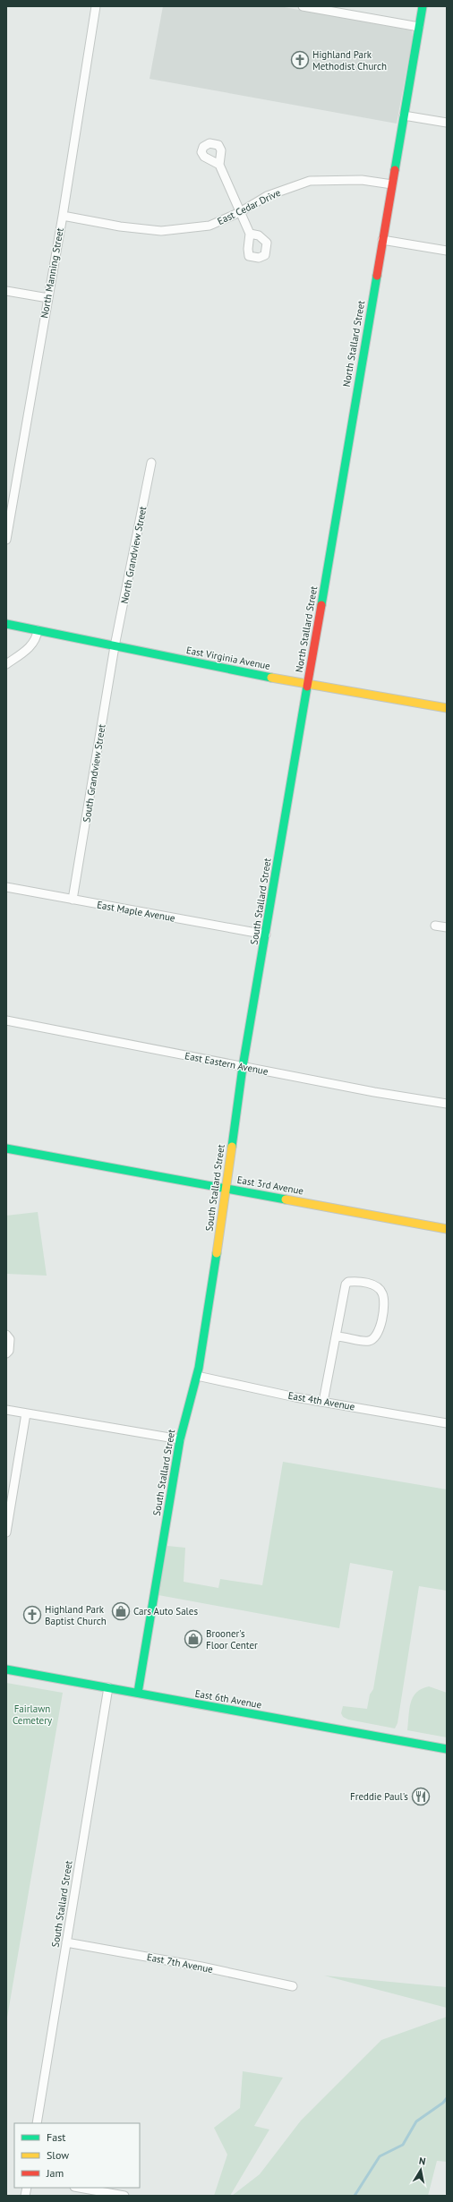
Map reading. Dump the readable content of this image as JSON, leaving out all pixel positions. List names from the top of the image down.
{
  "streets": {
    "street": [
      "East Cedar Drive",
      "North Manning Street",
      "North Stallard Street",
      "North Grandview Street",
      "East Virginia Avenue",
      "South Grandview Street",
      "South Stallard Street",
      "East Maple Avenue",
      "East Eastern Avenue",
      "East 3rd Avenue",
      "East 4th Avenue",
      "East 6th Avenue",
      "East 7th Avenue"
    ]
  },
  "crossings": [
    ["East Cedar Drive", "North Manning Street"],
    ["East Cedar Drive", "North Stallard Street"],
    ["North Stallard Street", "East Virginia Avenue"],
    ["North Stallard Street", "South Stallard Street"],
    ["North Grandview Street", "East Virginia Avenue"],
    ["North Grandview Street", "South Grandview Street"],
    ["East Virginia Avenue", "South Grandview Street"],
    ["East Virginia Avenue", "South Stallard Street"],
    ["South Grandview Street", "East Maple Avenue"],
    ["South Stallard Street", "East Maple Avenue"],
    ["South Stallard Street", "East Eastern Avenue"],
    ["South Stallard Street", "East 3rd Avenue"],
    ["South Stallard Street", "East 4th Avenue"],
    ["South Stallard Street", "East 6th Avenue"],
    ["South Stallard Street", "East 7th Avenue"]
  ],
  "parks": ["Fairlawn Cemetery"],
  "places": {
    "church": ["Highland Park Methodist Church", "Highland Park Baptist Church"],
    "shop": ["Cars Auto Sales", "Brooner's Floor Center"],
    "restaurant": ["Freddie Paul's"]
  },
  "legend": ["Fast", "Slow", "Jam"],
  "north": "top"
}
